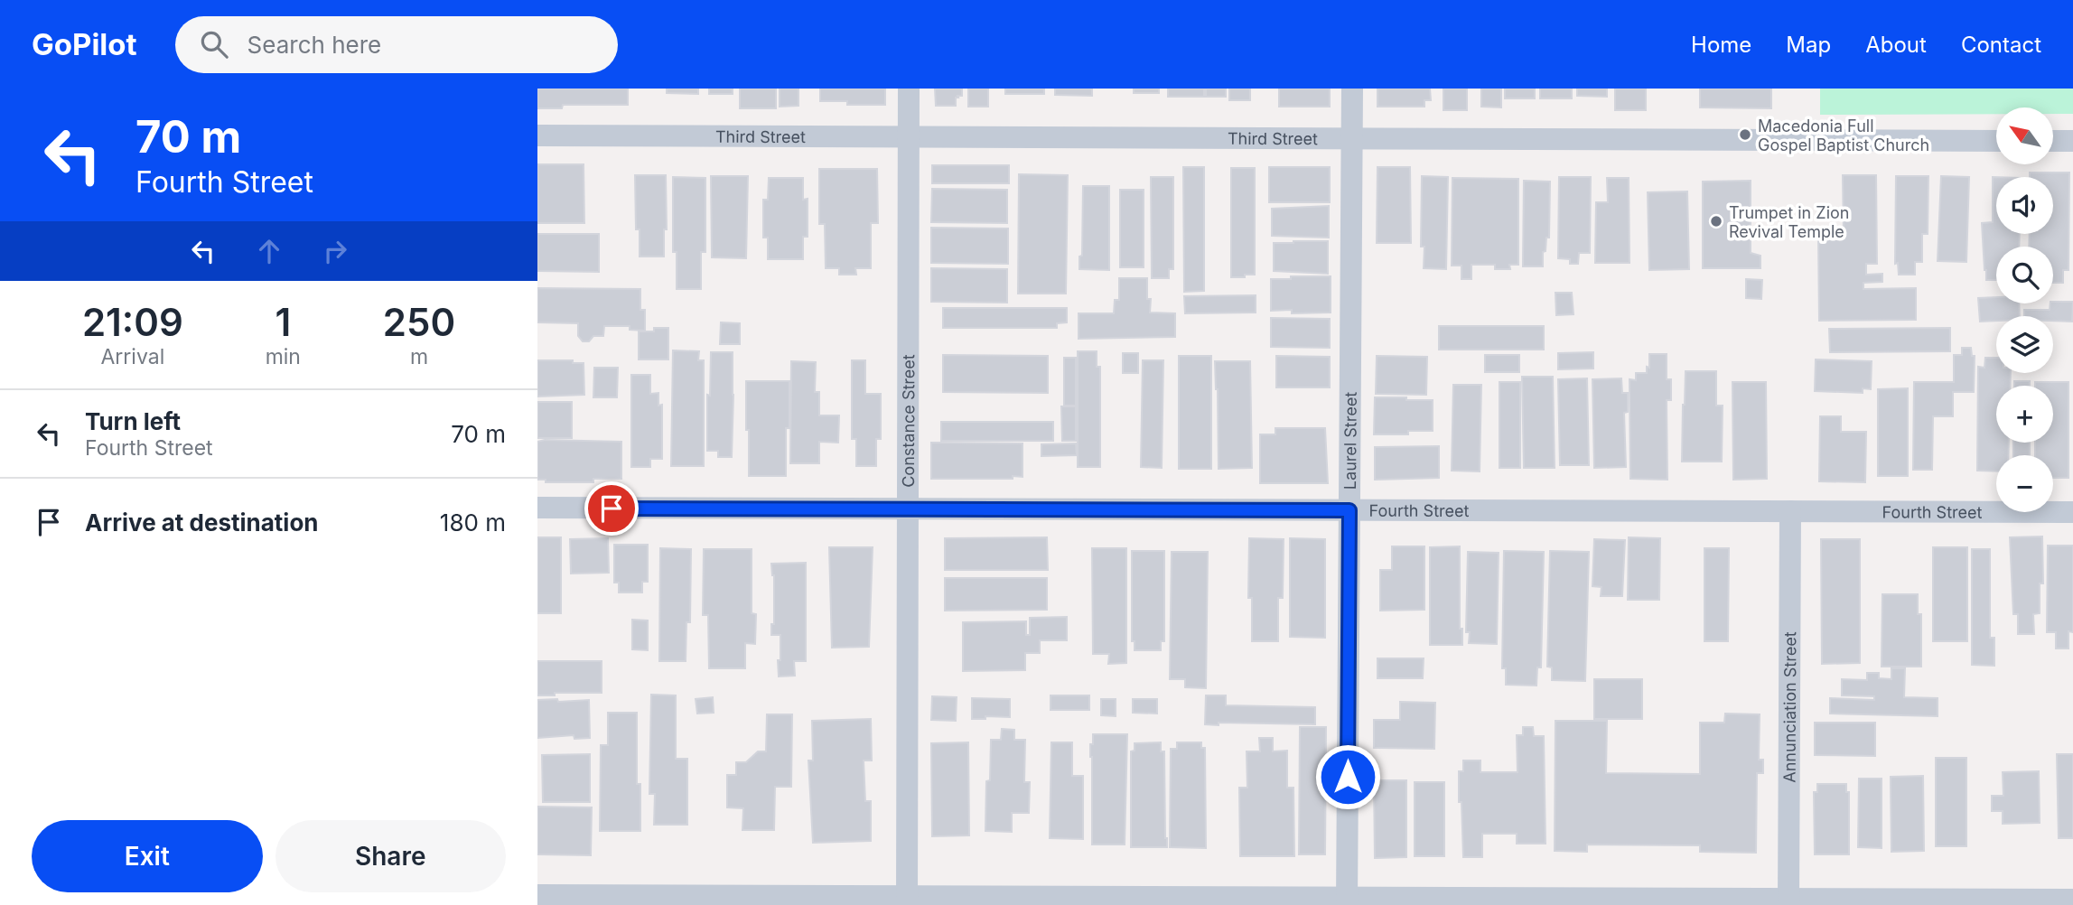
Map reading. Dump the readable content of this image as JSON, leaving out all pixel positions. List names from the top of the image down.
{
  "streets": {
    "street": [
      "Third Street",
      "Constance Street",
      "Laurel Street",
      "Fourth Street",
      "Annunciation Street"
    ]
  },
  "crossings": [
    ["Third Street", "Constance Street"],
    ["Third Street", "Laurel Street"],
    ["Constance Street", "Fourth Street"],
    ["Laurel Street", "Fourth Street"],
    ["Fourth Street", "Annunciation Street"]
  ],
  "places": ["Macedonia Full Gospel Baptist Church", "Trumpet in Zion Revival Temple"],
  "north": "top left",
  "page": {
    "header": "GoPilot",
    "search": "Search here",
    "nav": [
      "Home",
      "Map",
      "About",
      "Contact"
    ],
    "turn": ["70 m", "Fourth Street"],
    "map_buttons": ["+", "−"],
    "eta": [
      "21:09",
      "Arrival",
      "1",
      "min",
      "250",
      "m"
    ],
    "list": [
      {
        "name": "Turn left",
        "note": "Fourth Street",
        "value": "70 m"
      },
      {
        "name": "Arrive at destination",
        "value": "180 m"
      }
    ],
    "buttons": ["Exit", "Share"]
  }
}
